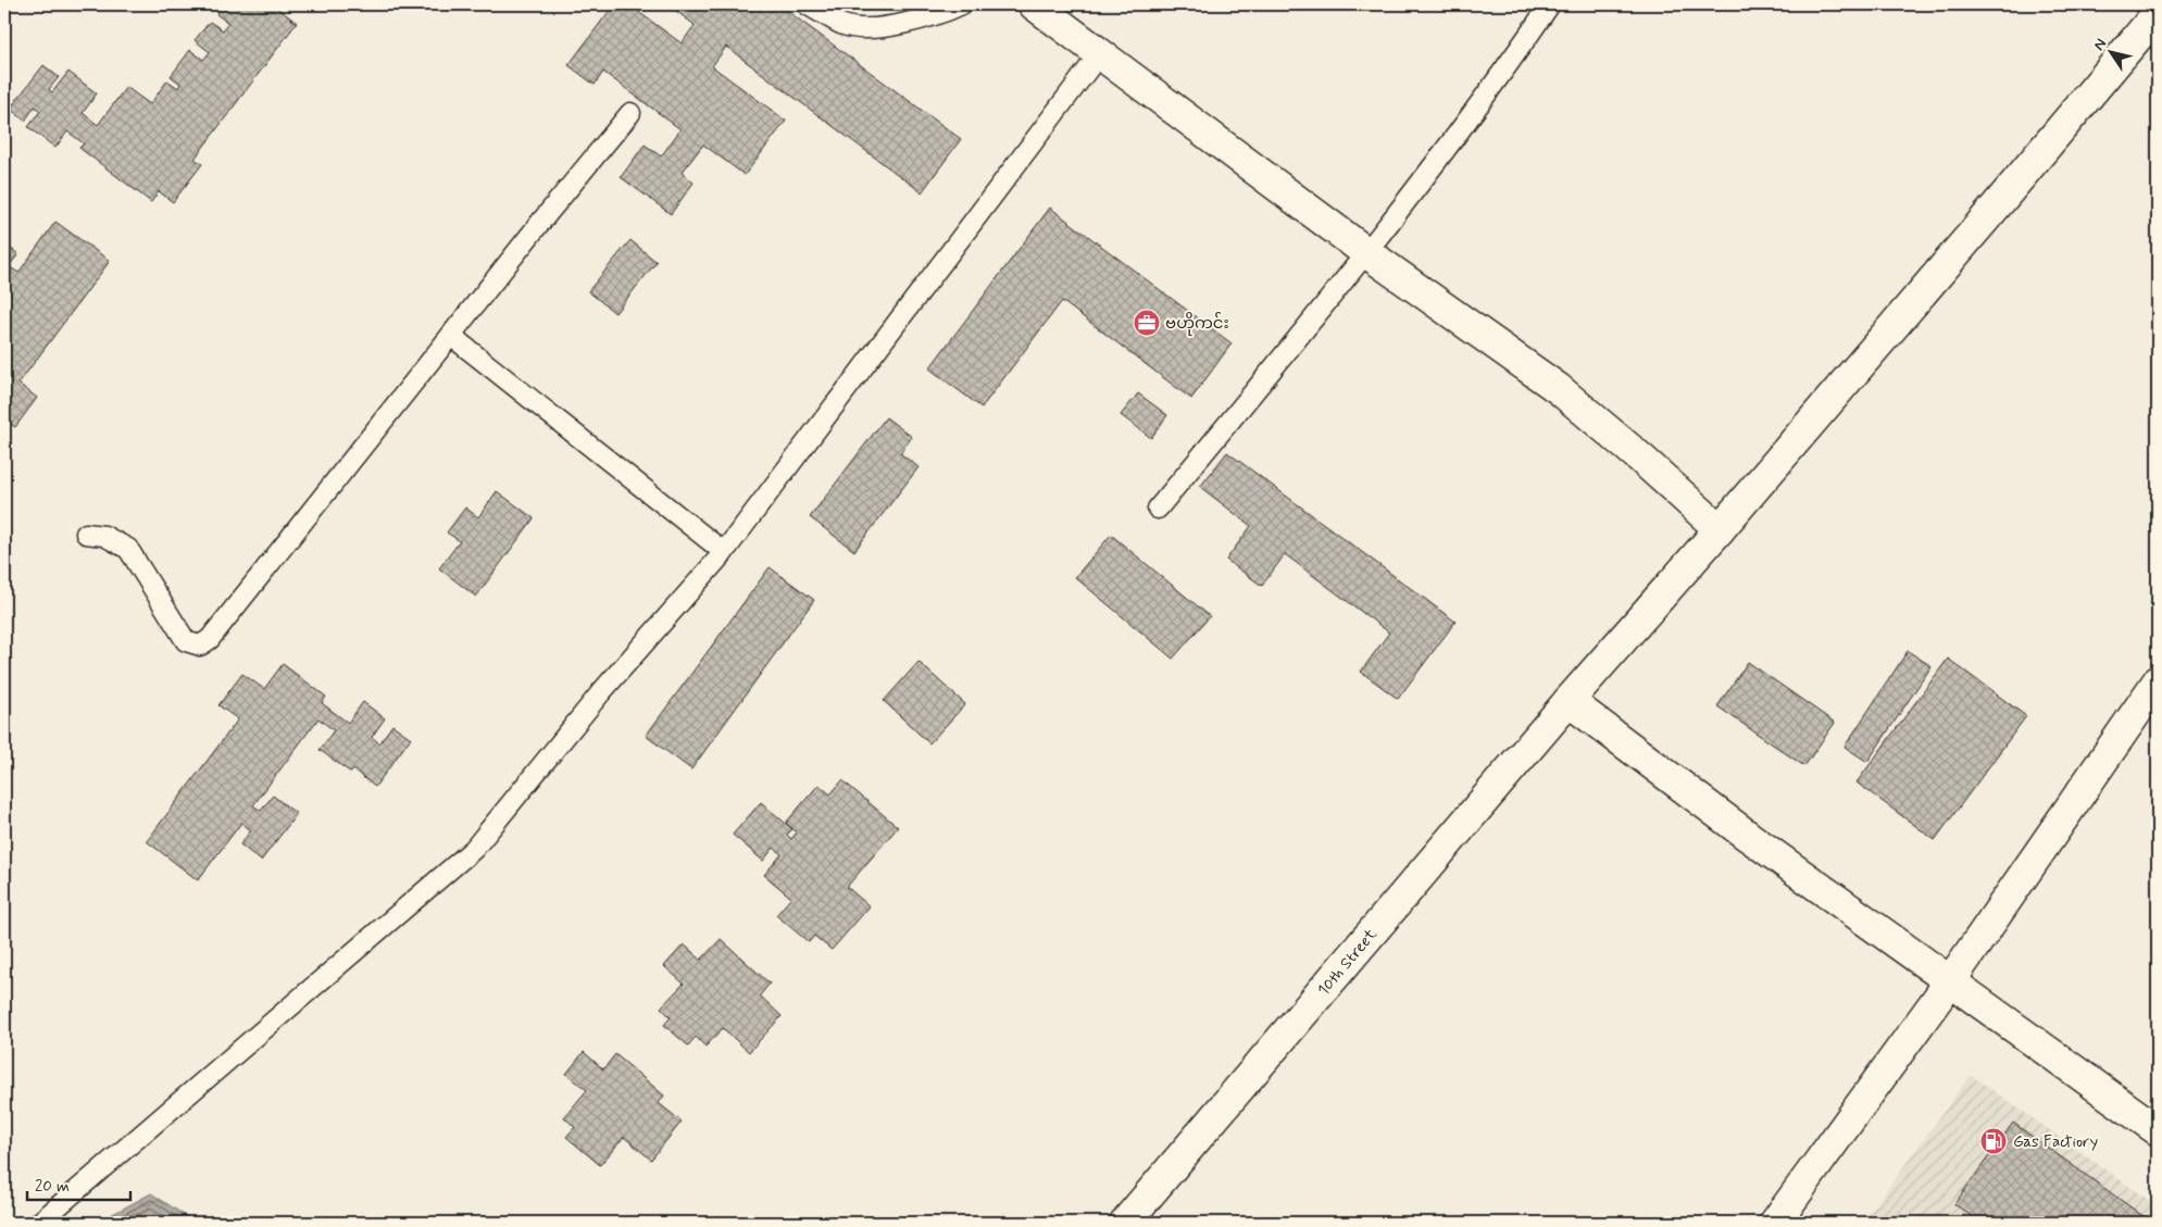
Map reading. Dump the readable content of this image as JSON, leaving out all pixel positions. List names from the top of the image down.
{
  "streets": {
    "street": ["10th Street"]
  },
  "places": {
    "office": ["ဗဟိုကင်း"],
    "fuel station": ["Gas Factiory"]
  },
  "scale_bar": "20 m",
  "north": "top left"
}
